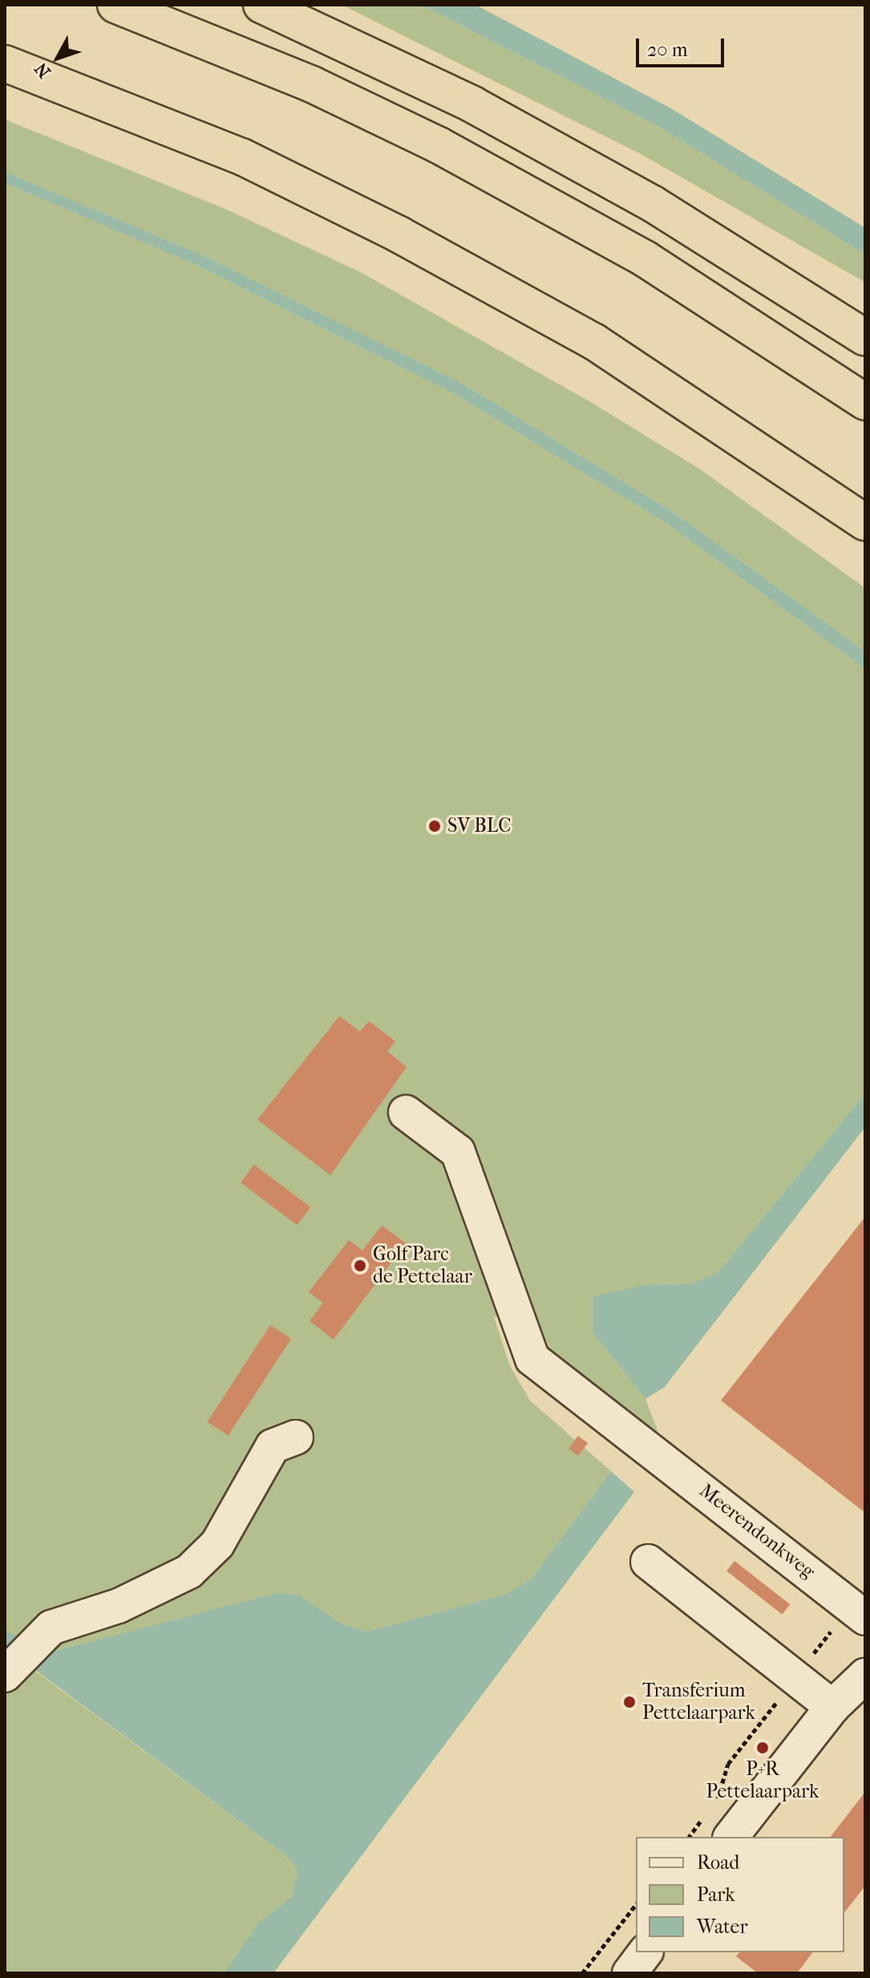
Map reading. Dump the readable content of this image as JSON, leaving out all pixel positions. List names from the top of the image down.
{
  "streets": {
    "street": ["Meerendonkweg"]
  },
  "places": [
    "SV BLC",
    "Golf Parc de Pettelaar",
    "Transferium Pettelaarpark",
    "P+R Pettelaarpark"
  ],
  "legend": ["Road", "Park", "Water"],
  "scale_bar": "20 m",
  "north": "bottom left"
}
